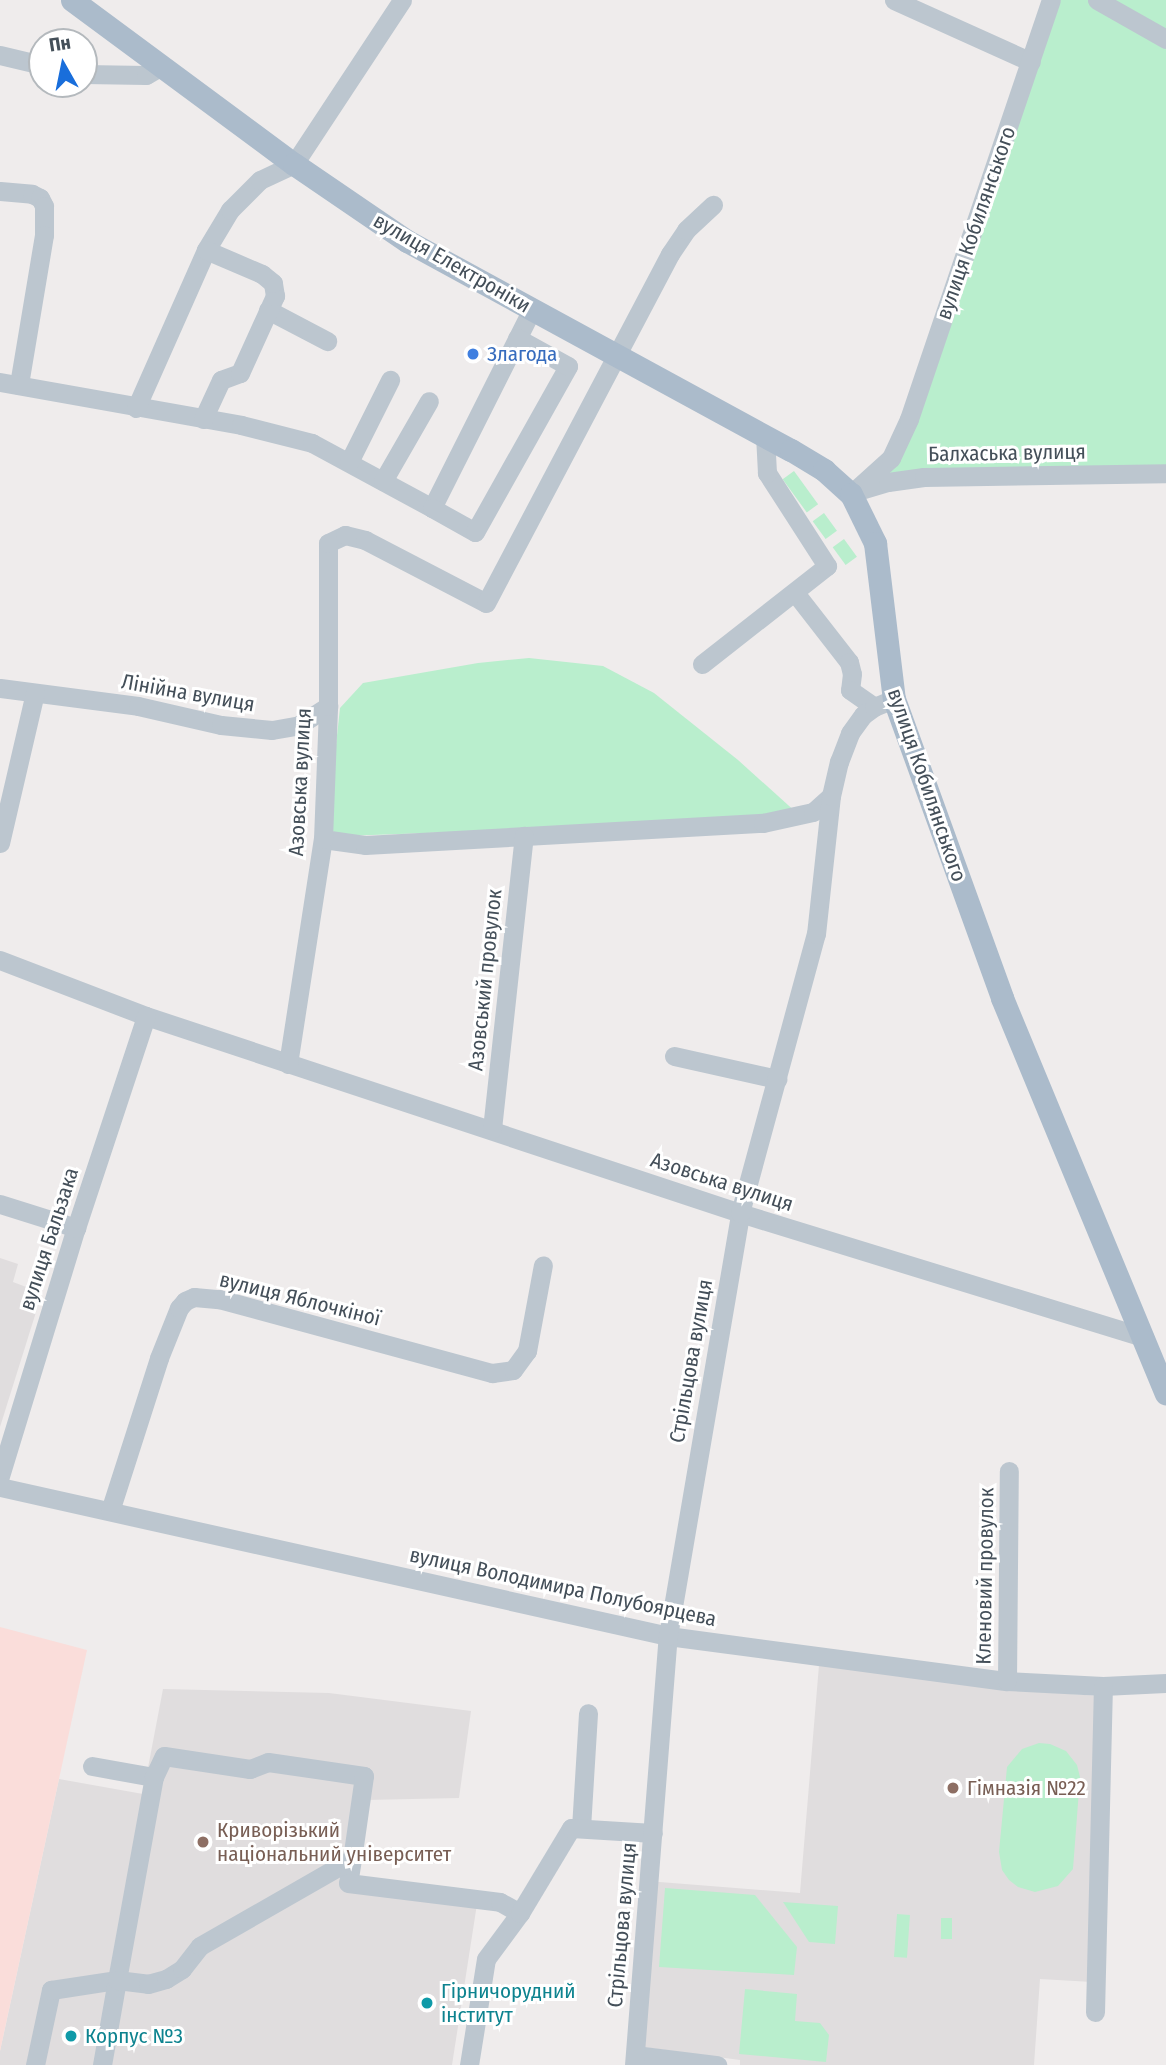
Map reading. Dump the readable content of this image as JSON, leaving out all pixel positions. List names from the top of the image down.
{
  "streets": {
    "main road": ["вулиця Кобилянського", "вулиця Електроніки"],
    "street": [
      "Балхаська вулиця",
      "Лінійна вулиця",
      "Азовська вулиця",
      "Азовський провулок",
      "вулиця Бальзака",
      "вулиця Яблочкіної",
      "Стрільцова вулиця",
      "Кленовий провулок",
      "вулиця Володимира Полубоярцева"
    ]
  },
  "crossings": [
    ["вулиця Кобилянського", "вулиця Електроніки"],
    ["вулиця Кобилянського", "Балхаська вулиця"],
    ["вулиця Кобилянського", "Азовська вулиця"],
    ["вулиця Кобилянського", "Стрільцова вулиця"],
    ["вулиця Електроніки", "Балхаська вулиця"],
    ["вулиця Електроніки", "Азовська вулиця"],
    ["Лінійна вулиця", "Азовська вулиця"],
    ["Азовська вулиця", "Азовський провулок"],
    ["Азовська вулиця", "вулиця Бальзака"],
    ["Азовська вулиця", "Стрільцова вулиця"],
    ["вулиця Яблочкіної", "вулиця Володимира Полубоярцева"],
    ["Стрільцова вулиця", "вулиця Володимира Полубоярцева"],
    ["Кленовий провулок", "вулиця Володимира Полубоярцева"]
  ],
  "places": [
    "Злагода",
    "Гімназія №22",
    "Криворізький національний університет",
    "Гірничорудний інститут",
    "Корпус №3"
  ],
  "north": "top"
}
